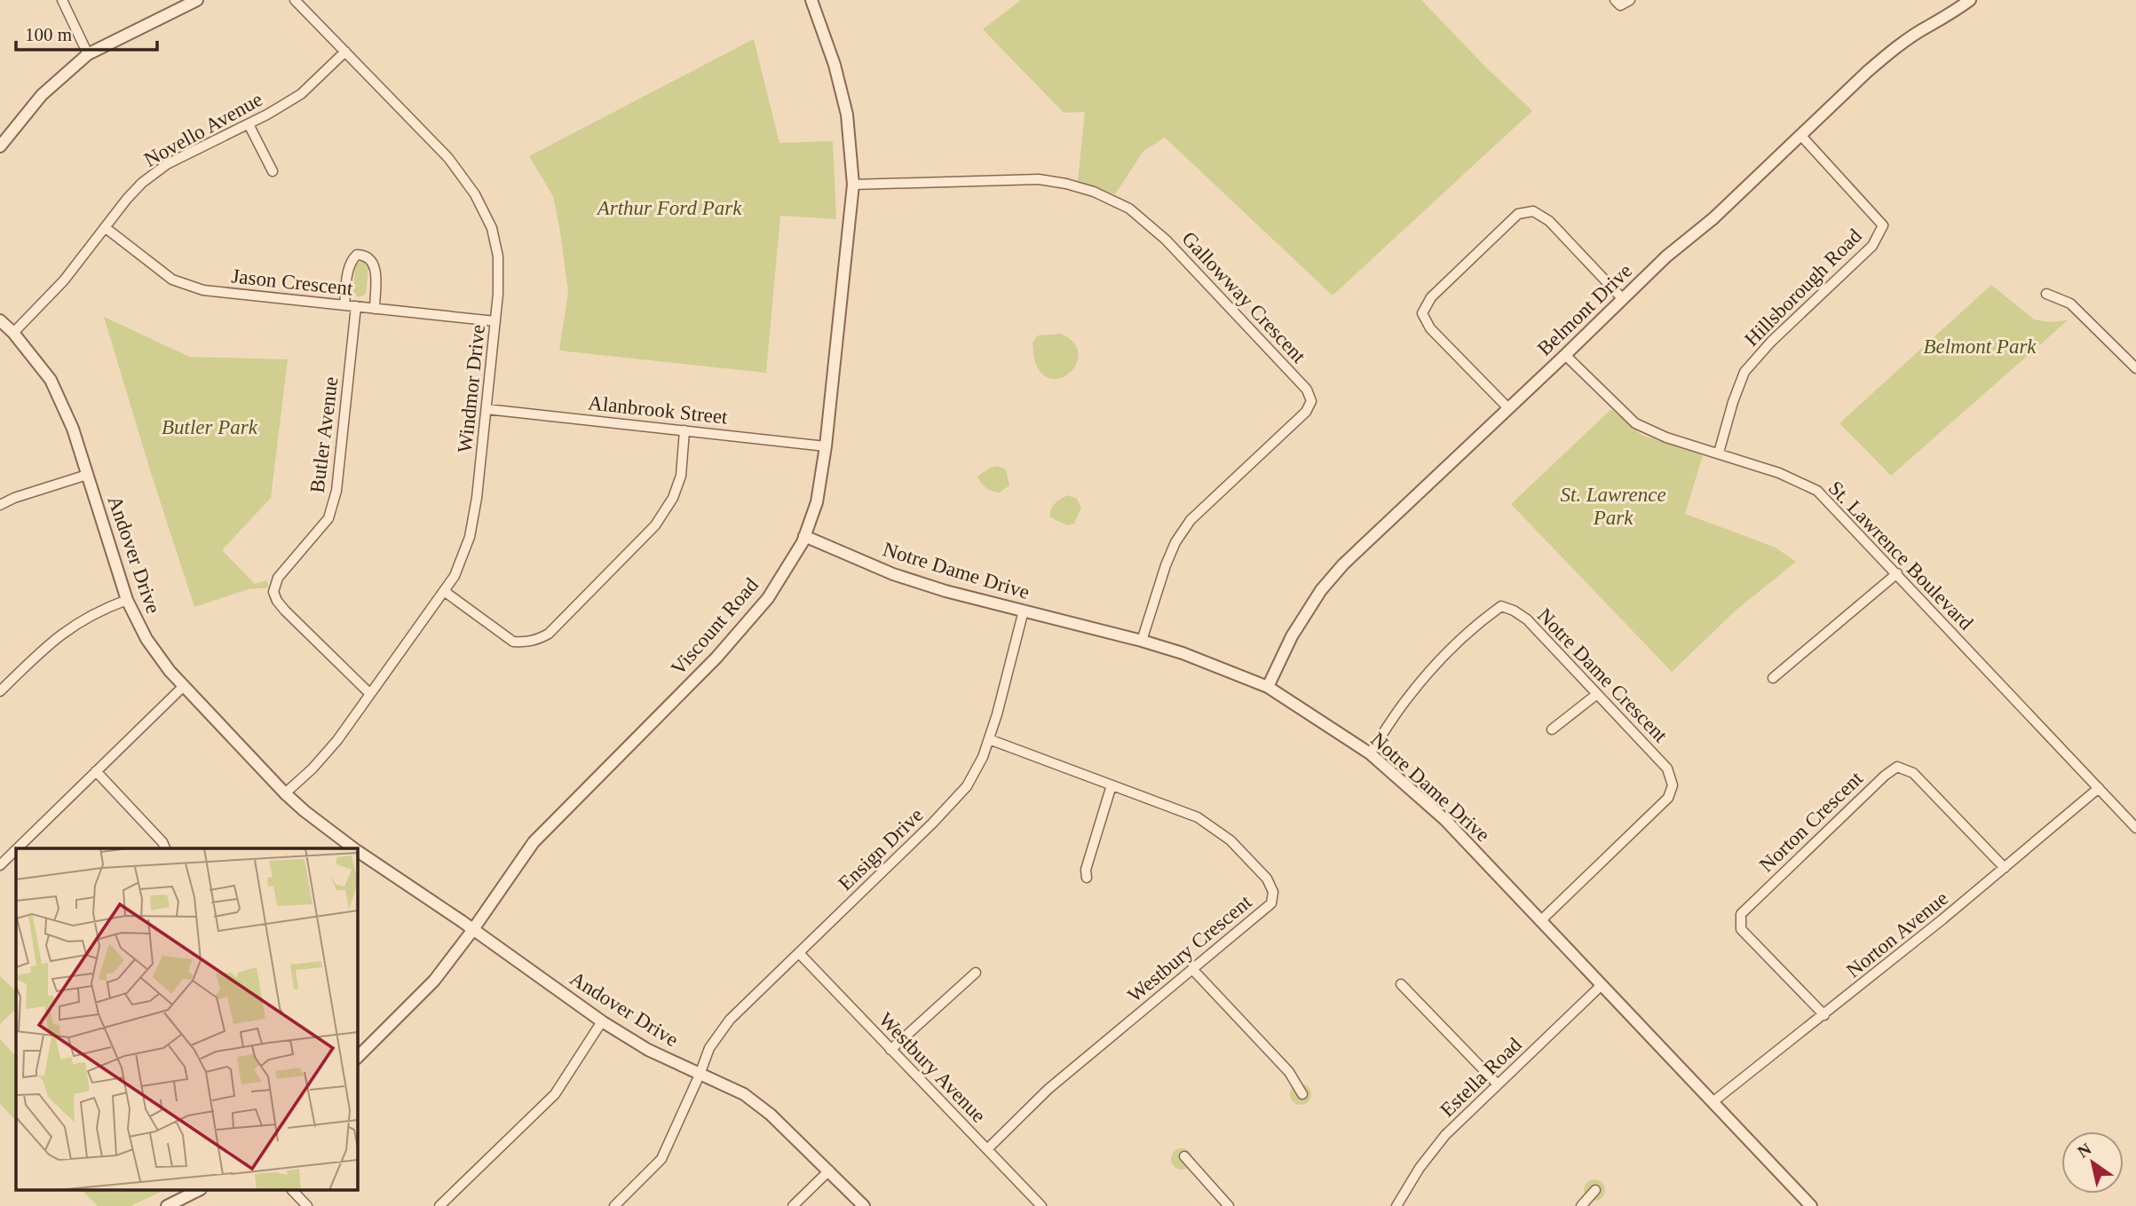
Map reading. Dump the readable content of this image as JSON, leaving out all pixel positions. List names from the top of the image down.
{
  "streets": {
    "street": [
      "Novello Avenue",
      "Jason Crescent",
      "Hillsborough Road",
      "Gallowway Crescent",
      "Belmont Drive",
      "Windmor Drive",
      "Alanbrook Street",
      "Butler Avenue",
      "Andover Drive",
      "St. Lawrence Boulevard",
      "Notre Dame Drive",
      "Viscount Road",
      "Notre Dame Crescent",
      "Norton Crescent",
      "Ensign Drive",
      "Norton Avenue",
      "Westbury Crescent",
      "Westbury Avenue",
      "Estella Road"
    ]
  },
  "crossings": [
    ["Novello Avenue", "Jason Crescent"],
    ["Novello Avenue", "Windmor Drive"],
    ["Novello Avenue", "Andover Drive"],
    ["Jason Crescent", "Windmor Drive"],
    ["Jason Crescent", "Butler Avenue"],
    ["Hillsborough Road", "Belmont Drive"],
    ["Hillsborough Road", "St. Lawrence Boulevard"],
    ["Gallowway Crescent", "Notre Dame Drive"],
    ["Gallowway Crescent", "Viscount Road"],
    ["Belmont Drive", "St. Lawrence Boulevard"],
    ["Belmont Drive", "Notre Dame Drive"],
    ["Windmor Drive", "Alanbrook Street"],
    ["Windmor Drive", "Butler Avenue"],
    ["Windmor Drive", "Andover Drive"],
    ["Alanbrook Street", "Viscount Road"],
    ["Andover Drive", "Viscount Road"],
    ["Andover Drive", "Ensign Drive"],
    ["St. Lawrence Boulevard", "Norton Avenue"],
    ["Notre Dame Drive", "Viscount Road"],
    ["Notre Dame Drive", "Notre Dame Crescent"],
    ["Notre Dame Drive", "Ensign Drive"],
    ["Notre Dame Drive", "Norton Avenue"],
    ["Notre Dame Drive", "Estella Road"],
    ["Norton Crescent", "Norton Avenue"],
    ["Ensign Drive", "Westbury Crescent"],
    ["Ensign Drive", "Westbury Avenue"],
    ["Westbury Crescent", "Westbury Avenue"]
  ],
  "parks": [
    "Arthur Ford Park",
    "Belmont Park",
    "Butler Park",
    "St. Lawrence Park"
  ],
  "scale_bar": "100 m",
  "north": "top left"
}
